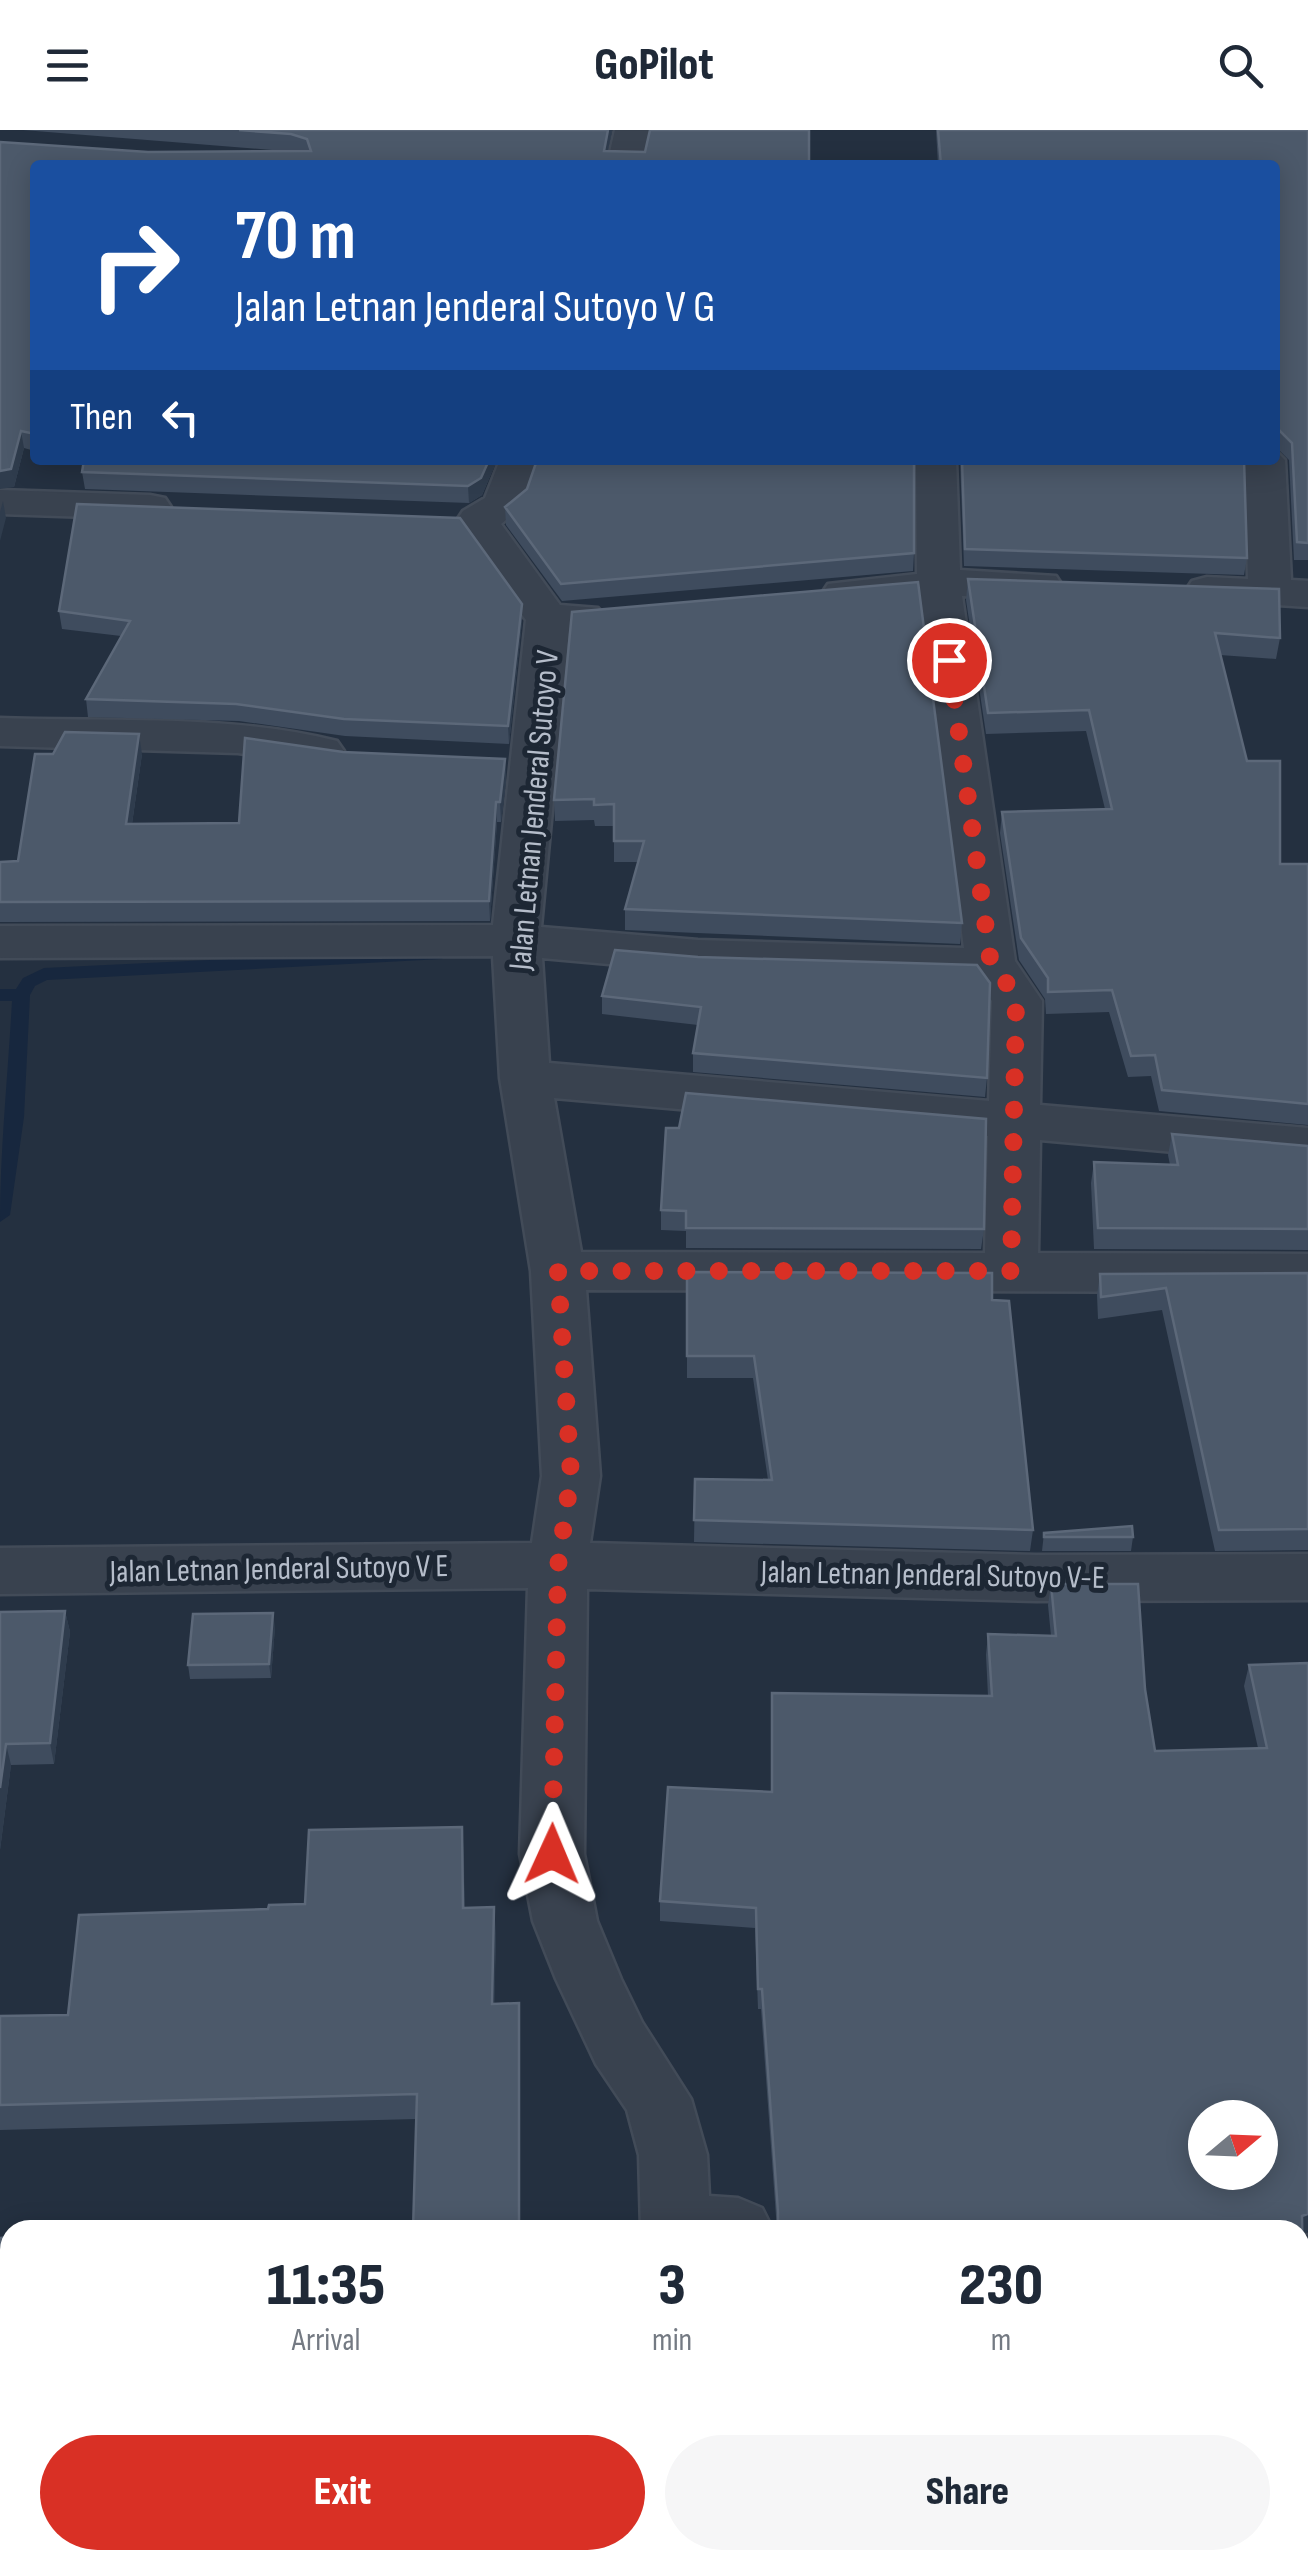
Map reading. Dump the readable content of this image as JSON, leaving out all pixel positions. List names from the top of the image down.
{
  "streets": {
    "street": ["Jalan Letnan Jenderal Sutoyo V", "Jalan Letnan Jenderal Sutoyo V E", "Jalan Letnan Jenderal Sutoyo V-E"]
  },
  "crossings": [
    ["Jalan Letnan Jenderal Sutoyo V", "Jalan Letnan Jenderal Sutoyo V E"],
    ["Jalan Letnan Jenderal Sutoyo V", "Jalan Letnan Jenderal Sutoyo V-E"],
    ["Jalan Letnan Jenderal Sutoyo V E", "Jalan Letnan Jenderal Sutoyo V-E"]
  ],
  "north": "right",
  "page": {
    "header": "GoPilot",
    "turn": ["70 m", "Jalan Letnan Jenderal Sutoyo V G"],
    "then": "Then",
    "eta": [
      "11:35",
      "Arrival",
      "3",
      "min",
      "230",
      "m"
    ],
    "buttons": ["Exit", "Share"]
  }
}
